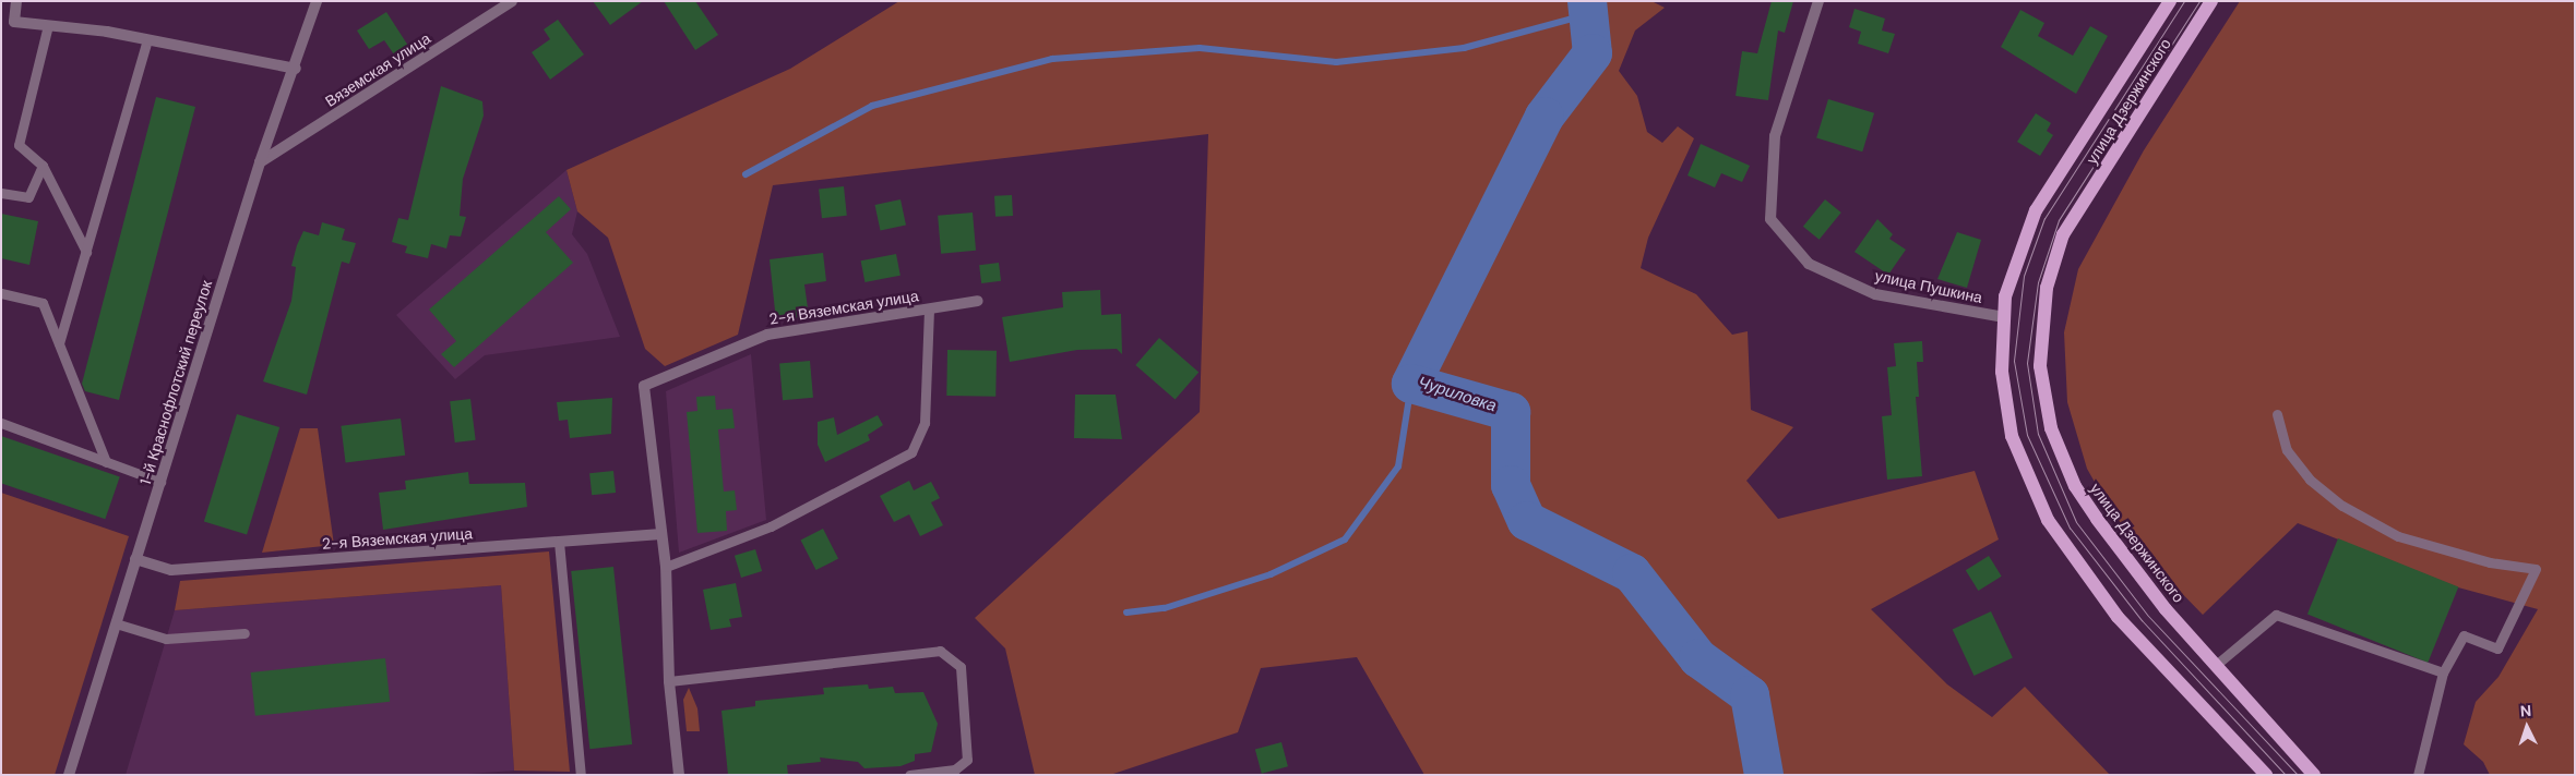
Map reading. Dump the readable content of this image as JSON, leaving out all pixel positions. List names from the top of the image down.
{
  "streets": {
    "main road": ["улица Дзержинского"],
    "street": [
      "Вяземская улица",
      "улица Пушкина",
      "2-я Вяземская улица",
      "1-й Краснофлотский переулок"
    ]
  },
  "crossings": [
    ["Вяземская улица", "1-й Краснофлотский переулок"],
    ["улица Дзержинского", "улица Пушкина"],
    ["2-я Вяземская улица", "1-й Краснофлотский переулок"]
  ],
  "water": ["Чуриловка"],
  "north": "top"
}
